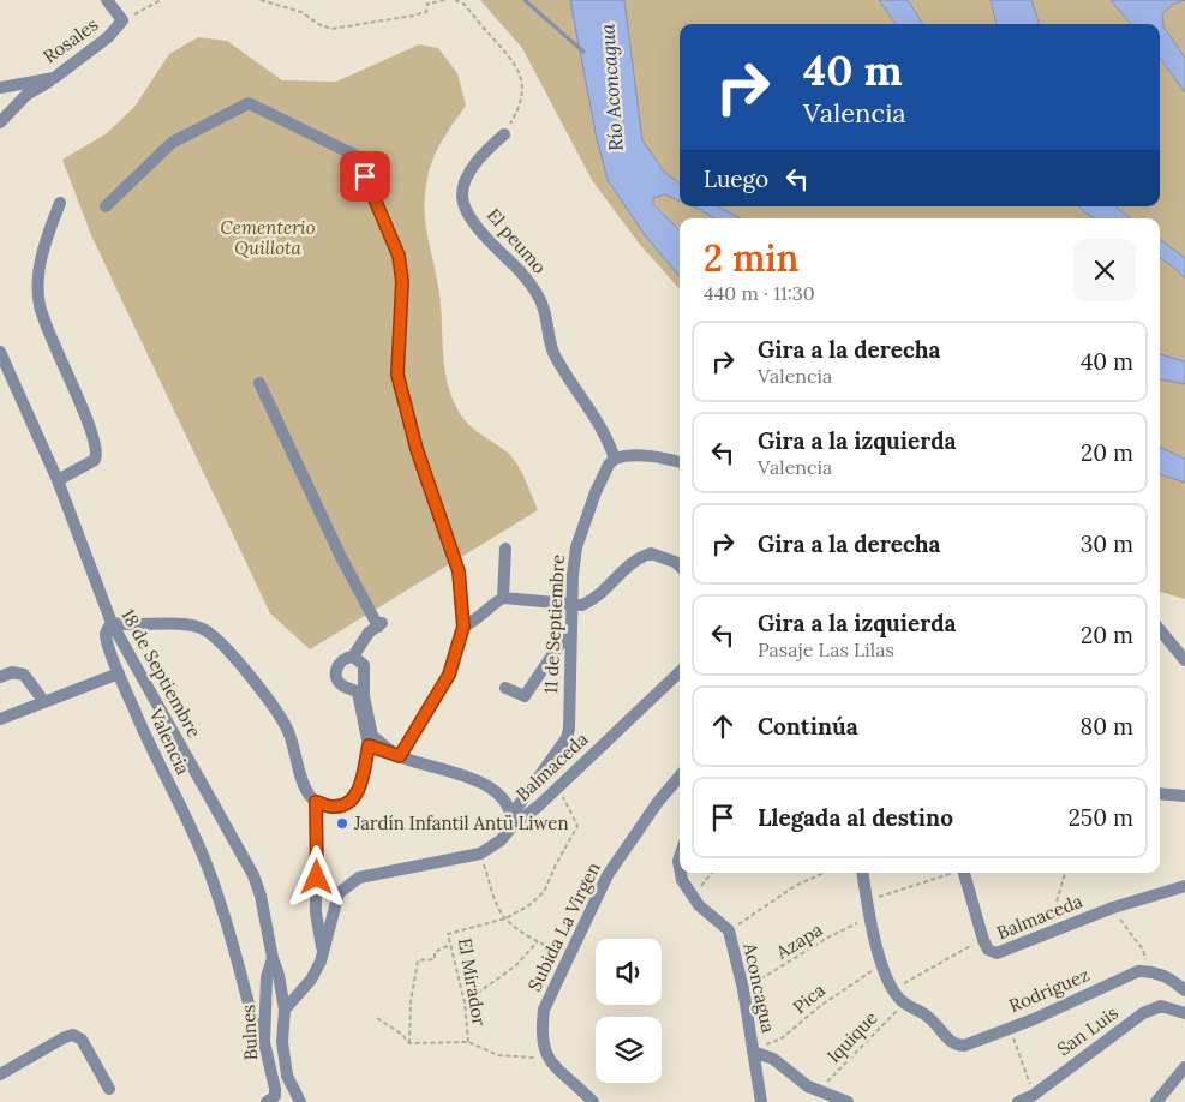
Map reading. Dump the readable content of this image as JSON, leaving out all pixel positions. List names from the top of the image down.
{
  "streets": {
    "street": [
      "Rosales",
      "El peumo",
      "11 de Septiembre",
      "18 de Septiembre",
      "Valencia",
      "Balmaceda",
      "Subida La Virgen",
      "Aconcagua",
      "Rodriguez",
      "San Luis",
      "Bulnes"
    ],
    "path": [
      "Azapa",
      "El Mirador",
      "Pica",
      "Iquique"
    ]
  },
  "crossings": [
    ["El peumo", "11 de Septiembre"],
    ["11 de Septiembre", "Balmaceda"],
    ["18 de Septiembre", "Valencia"],
    ["18 de Septiembre", "Balmaceda"],
    ["18 de Septiembre", "Bulnes"],
    ["Balmaceda", "El Mirador"],
    ["Azapa", "Aconcagua"],
    ["Aconcagua", "Pica"],
    ["Rodriguez", "Iquique"]
  ],
  "water": ["Río Aconcagua"],
  "parks": ["Cementerio Quillota"],
  "places": ["Jardín Infantil Antü Liwen"],
  "page": {
    "turn": ["40 m", "Valencia"],
    "then": "Luego",
    "heading": ["2 min", "440 m · 11:30"],
    "list": [
      {
        "name": "Gira a la derecha",
        "note": "Valencia",
        "value": "40 m"
      },
      {
        "name": "Gira a la izquierda",
        "note": "Valencia",
        "value": "20 m"
      },
      {
        "name": "Gira a la derecha",
        "value": "30 m"
      },
      {
        "name": "Gira a la izquierda",
        "note": "Pasaje Las Lilas",
        "value": "20 m"
      },
      {
        "name": "Continúa",
        "value": "80 m"
      },
      {
        "name": "Llegada al destino",
        "value": "250 m"
      }
    ]
  }
}
